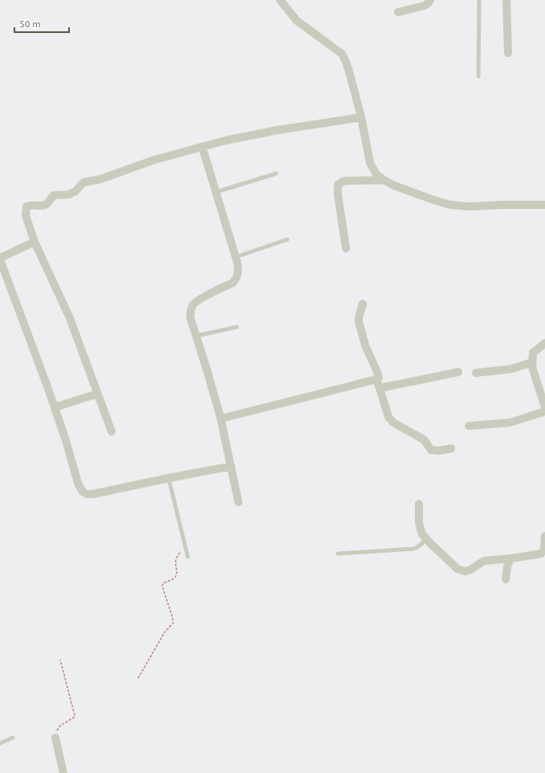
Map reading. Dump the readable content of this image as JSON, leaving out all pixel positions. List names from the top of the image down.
{
  "scale_bar": "50 m"
}
